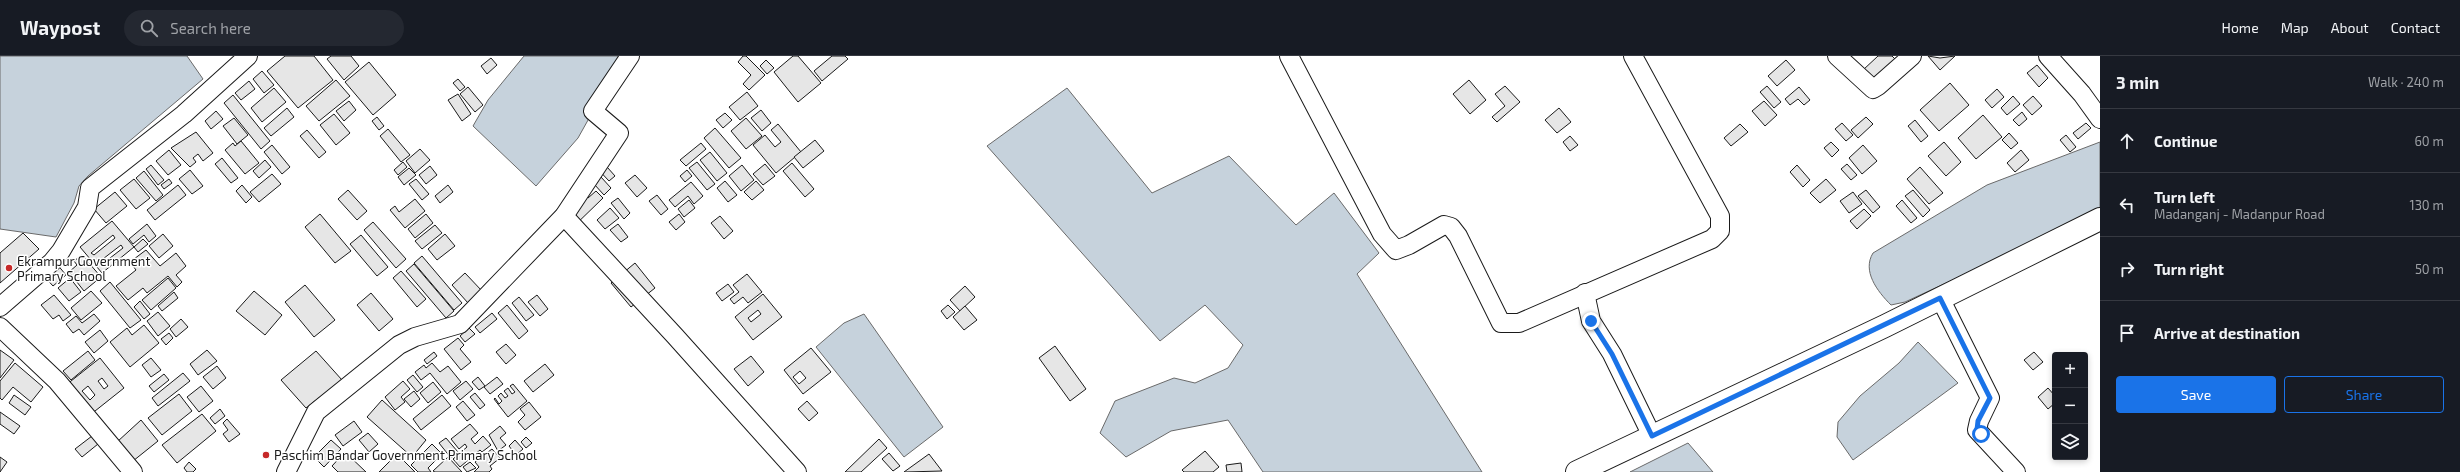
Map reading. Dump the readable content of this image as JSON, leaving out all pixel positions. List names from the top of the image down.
{
  "places": ["Ekrampur Government Primary School", "Paschim Bandar Government Primary School"],
  "page": {
    "header": "Waypost",
    "search": "Search here",
    "nav": [
      "Home",
      "Map",
      "About",
      "Contact"
    ],
    "heading": ["3 min", "Walk · 240 m"],
    "list": [
      ["Continue", "60 m"],
      ["Turn left", "Madanganj - Madanpur Road", "130 m"],
      ["Turn right", "50 m"],
      "Arrive at destination"
    ],
    "map_buttons": ["+", "−"],
    "buttons": ["Save", "Share"]
  }
}
